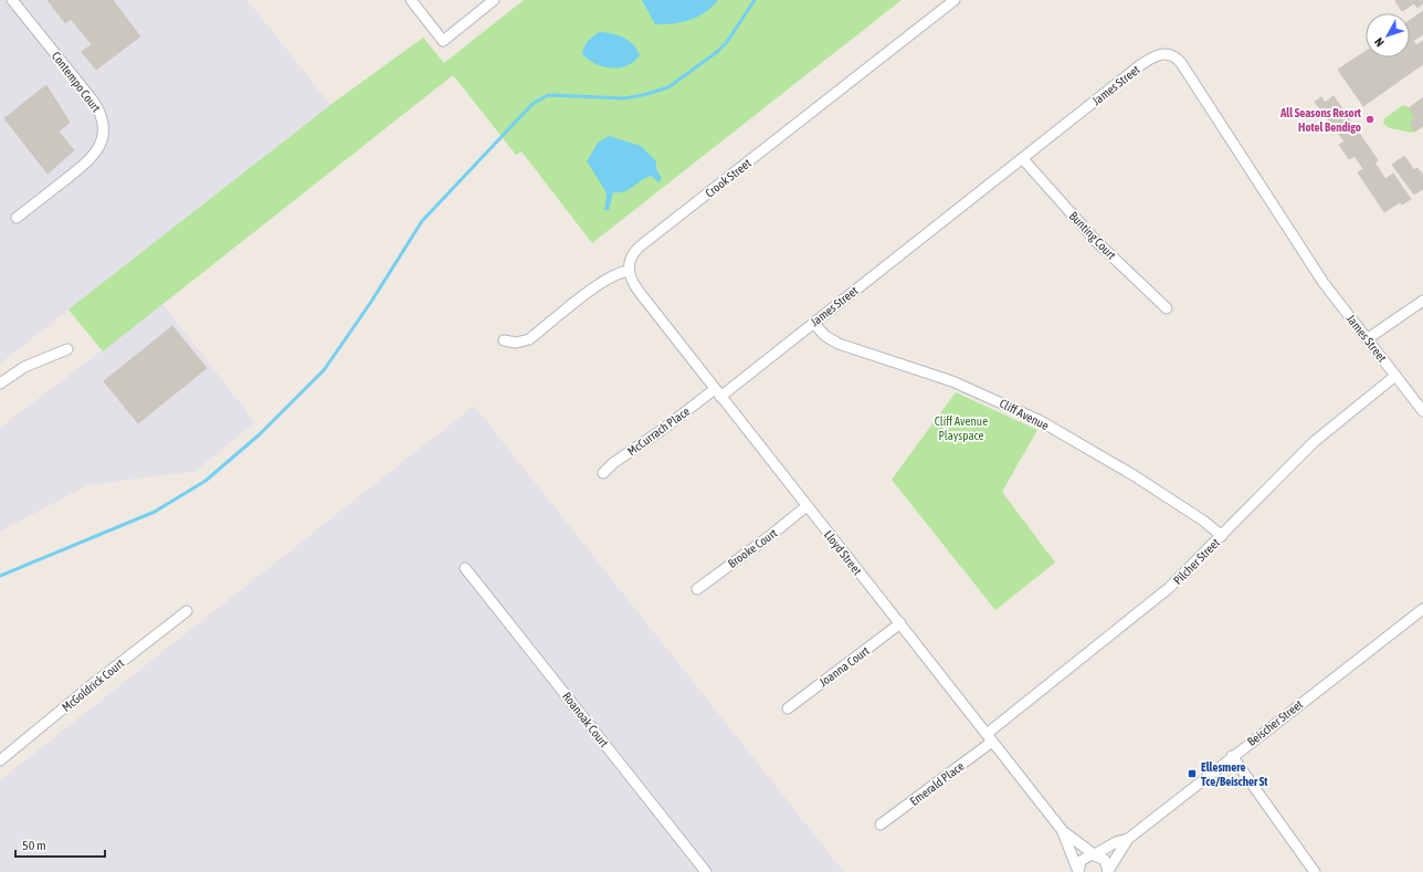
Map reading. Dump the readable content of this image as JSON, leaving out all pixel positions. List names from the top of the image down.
{
  "streets": {
    "street": [
      "Contempo Court",
      "James Street",
      "Crook Street",
      "Bunting Court",
      "Cliff Avenue",
      "McCurrach Place",
      "Brooke Court",
      "Lloyd Street",
      "Pilcher Street",
      "Joanna Court",
      "McGoldrick Court",
      "Roanoak Court",
      "Beischer Street",
      "Emerald Place"
    ]
  },
  "crossings": [
    ["James Street", "Bunting Court"],
    ["James Street", "Cliff Avenue"],
    ["James Street", "McCurrach Place"],
    ["James Street", "Lloyd Street"],
    ["James Street", "Pilcher Street"],
    ["Crook Street", "Lloyd Street"],
    ["Cliff Avenue", "Pilcher Street"],
    ["McCurrach Place", "Lloyd Street"],
    ["Brooke Court", "Lloyd Street"],
    ["Lloyd Street", "Pilcher Street"],
    ["Lloyd Street", "Joanna Court"],
    ["Lloyd Street", "Beischer Street"],
    ["Lloyd Street", "Emerald Place"],
    ["Pilcher Street", "Emerald Place"]
  ],
  "parks": ["Cliff Avenue Playspace"],
  "places": {
    "other": ["All Seasons Resort Hotel Bendigo"],
    "transit": ["Ellesmere Tce/Beischer St"]
  },
  "scale_bar": "50 m",
  "north": "bottom left"
}
